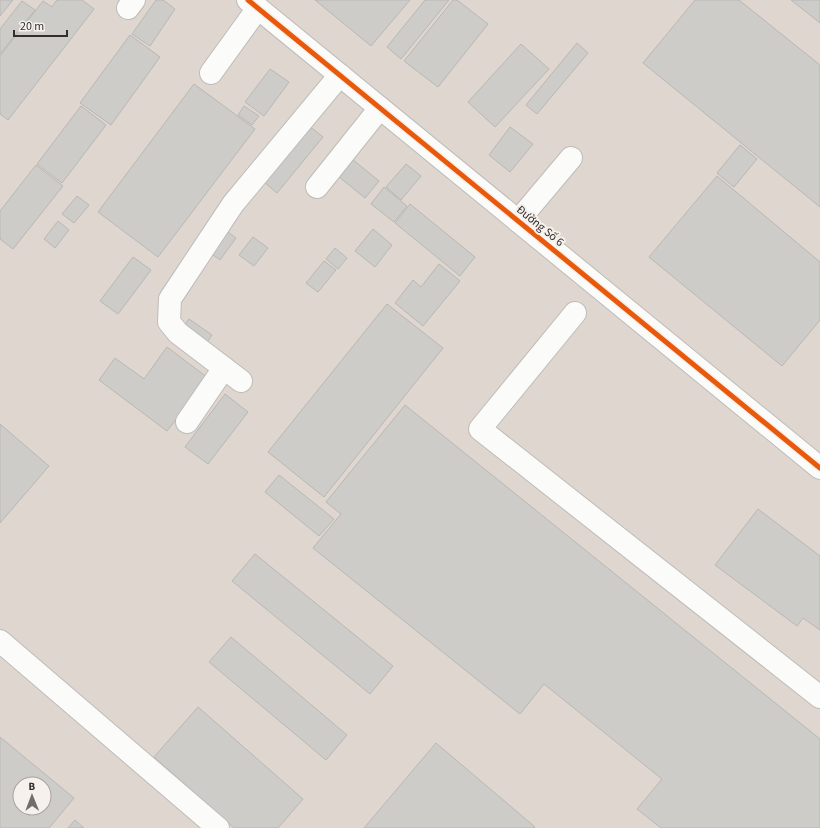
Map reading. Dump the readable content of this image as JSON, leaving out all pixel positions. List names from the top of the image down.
{
  "streets": {
    "street": ["Đường Số 6"]
  },
  "scale_bar": "20 m",
  "north": "top"
}
